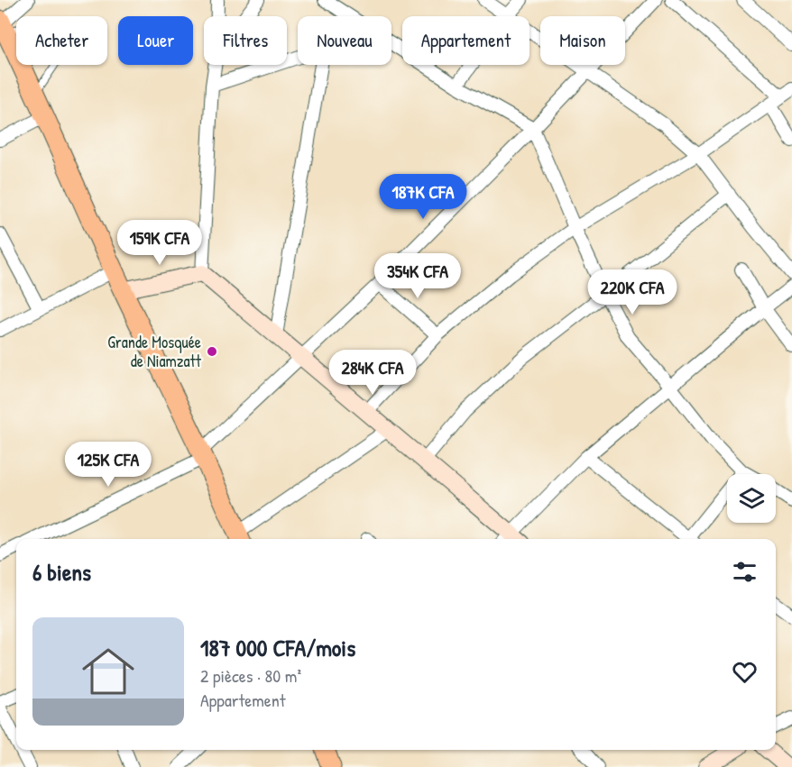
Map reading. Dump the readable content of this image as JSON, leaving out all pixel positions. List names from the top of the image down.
{
  "places": ["Grande Mosquée de Niamzatt"],
  "page": {
    "chip": [
      "Acheter",
      "Louer",
      "Filtres",
      "Nouveau",
      "Appartement",
      "Maison"
    ],
    "price": [
      "187K CFA",
      "159K CFA",
      "354K CFA",
      "220K CFA",
      "284K CFA",
      "125K CFA"
    ],
    "heading": "6 biens",
    "list": [
      {
        "name": "187 000 CFA/mois",
        "note": "2 pièces · 80 m² · Appartement"
      }
    ]
  }
}
